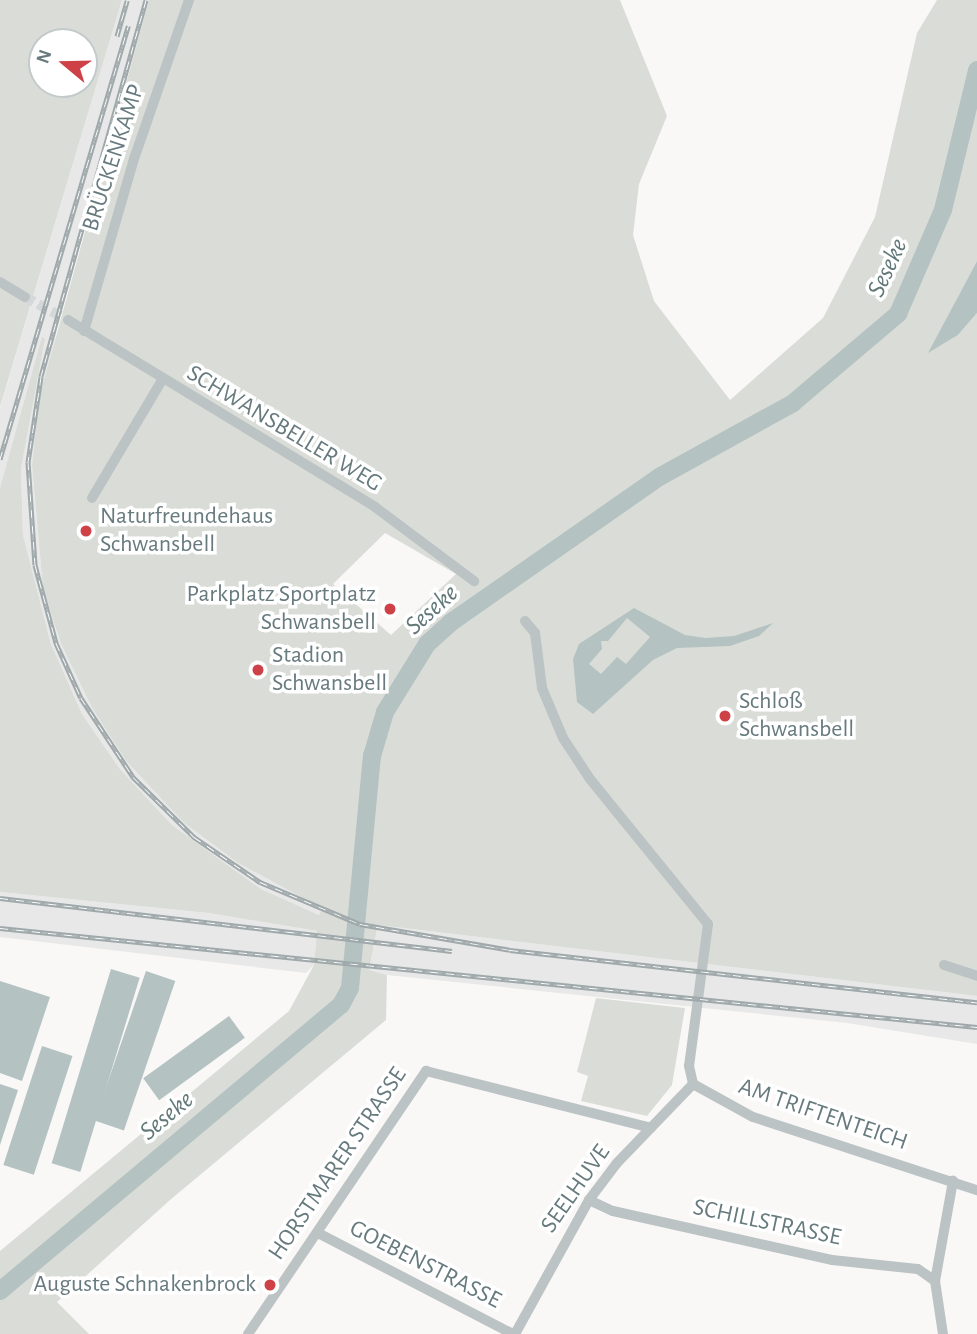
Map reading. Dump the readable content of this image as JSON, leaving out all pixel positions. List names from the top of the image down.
{
  "streets": {
    "street": [
      "BRÜCKENKAMP",
      "SCHWANSBELLER WEG",
      "AM TRIFTENTEICH",
      "HORSTMARER STRASSE",
      "SEELHUVE",
      "SCHILLSTRASSE",
      "GOEBENSTRASSE"
    ]
  },
  "crossings": [
    ["BRÜCKENKAMP", "SCHWANSBELLER WEG"],
    ["AM TRIFTENTEICH", "SEELHUVE"],
    ["HORSTMARER STRASSE", "SEELHUVE"],
    ["HORSTMARER STRASSE", "GOEBENSTRASSE"],
    ["SEELHUVE", "SCHILLSTRASSE"],
    ["SEELHUVE", "GOEBENSTRASSE"]
  ],
  "water": ["Seseke"],
  "places": [
    "Naturfreundehaus Schwansbell",
    "Parkplatz Sportplatz Schwansbell",
    "Stadion Schwansbell",
    "Schloß Schwansbell",
    "Auguste Schnakenbrock"
  ],
  "north": "left"
}
